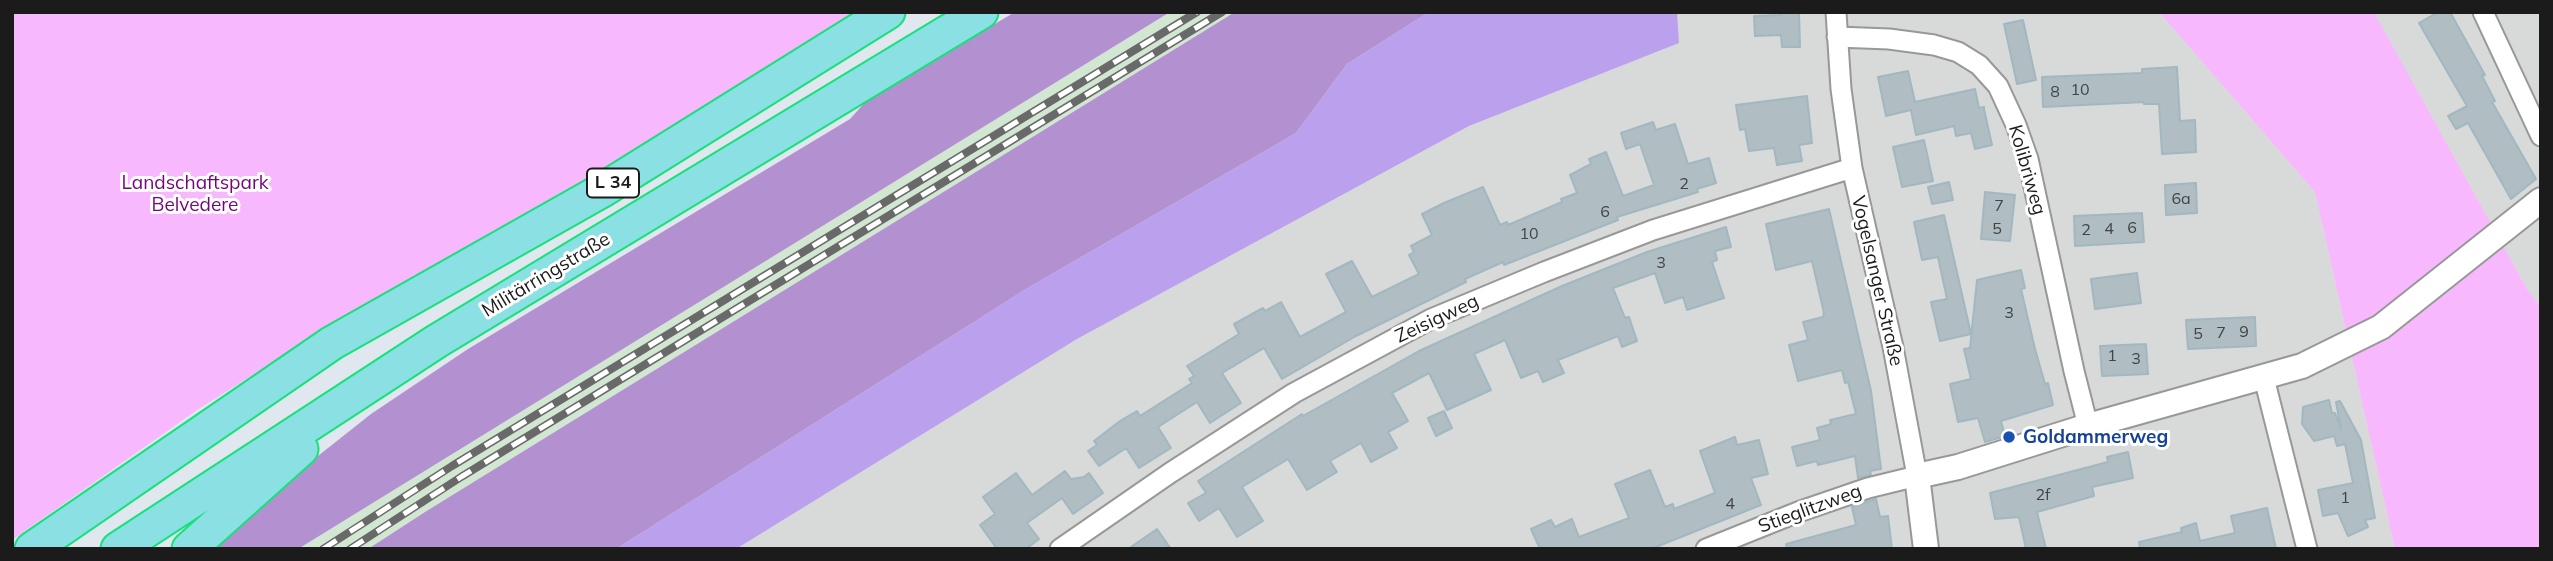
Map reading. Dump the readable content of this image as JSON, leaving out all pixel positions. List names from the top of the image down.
{
  "streets": {
    "highway": ["L 34", "Militärringstraße"],
    "street": [
      "Kolibriweg",
      "Vogelsanger Straße",
      "Zeisigweg",
      "Stieglitzweg"
    ]
  },
  "crossings": [
    ["Kolibriweg", "Vogelsanger Straße"],
    ["L 34", "Militärringstraße"],
    ["Vogelsanger Straße", "Zeisigweg"],
    ["Vogelsanger Straße", "Stieglitzweg"]
  ],
  "parks": ["Landschaftspark Belvedere"],
  "places": ["Goldammerweg"],
  "house_numbers": [
    "10",
    "8",
    "2",
    "6a",
    "7",
    "6",
    "6",
    "5",
    "4",
    "2",
    "10",
    "3",
    "3",
    "9",
    "7",
    "5",
    "1",
    "3",
    "2f",
    "1",
    "4"
  ]
}
